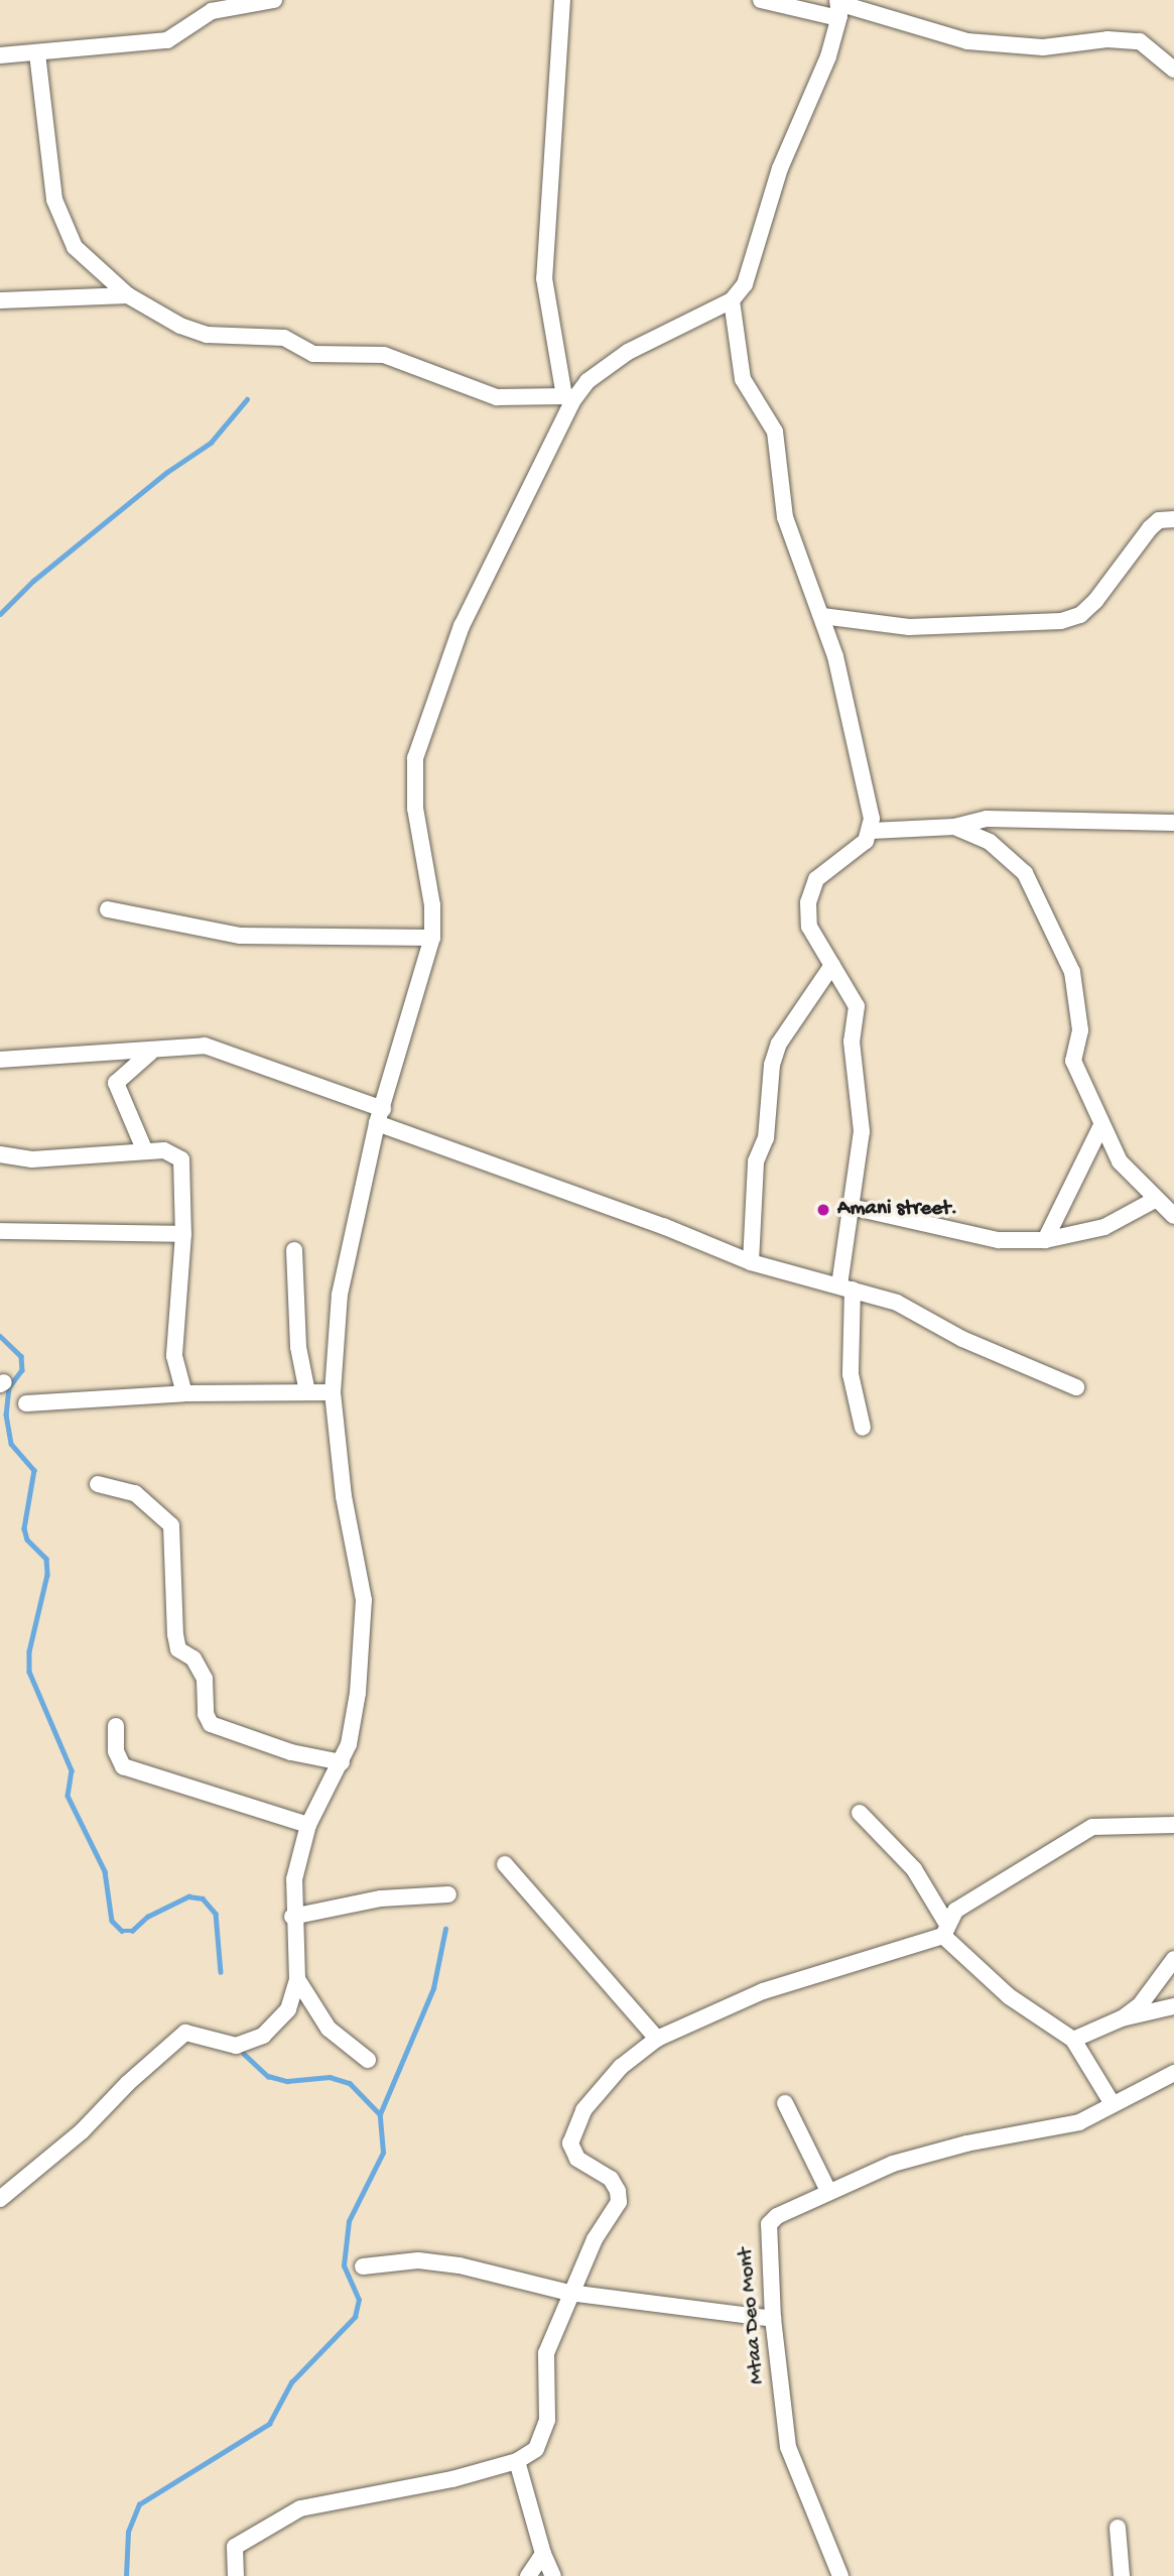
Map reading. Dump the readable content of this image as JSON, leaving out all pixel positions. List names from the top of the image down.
{
  "streets": {
    "street": ["Mtaa Deo Mont"]
  },
  "places": ["Amani street."]
}
